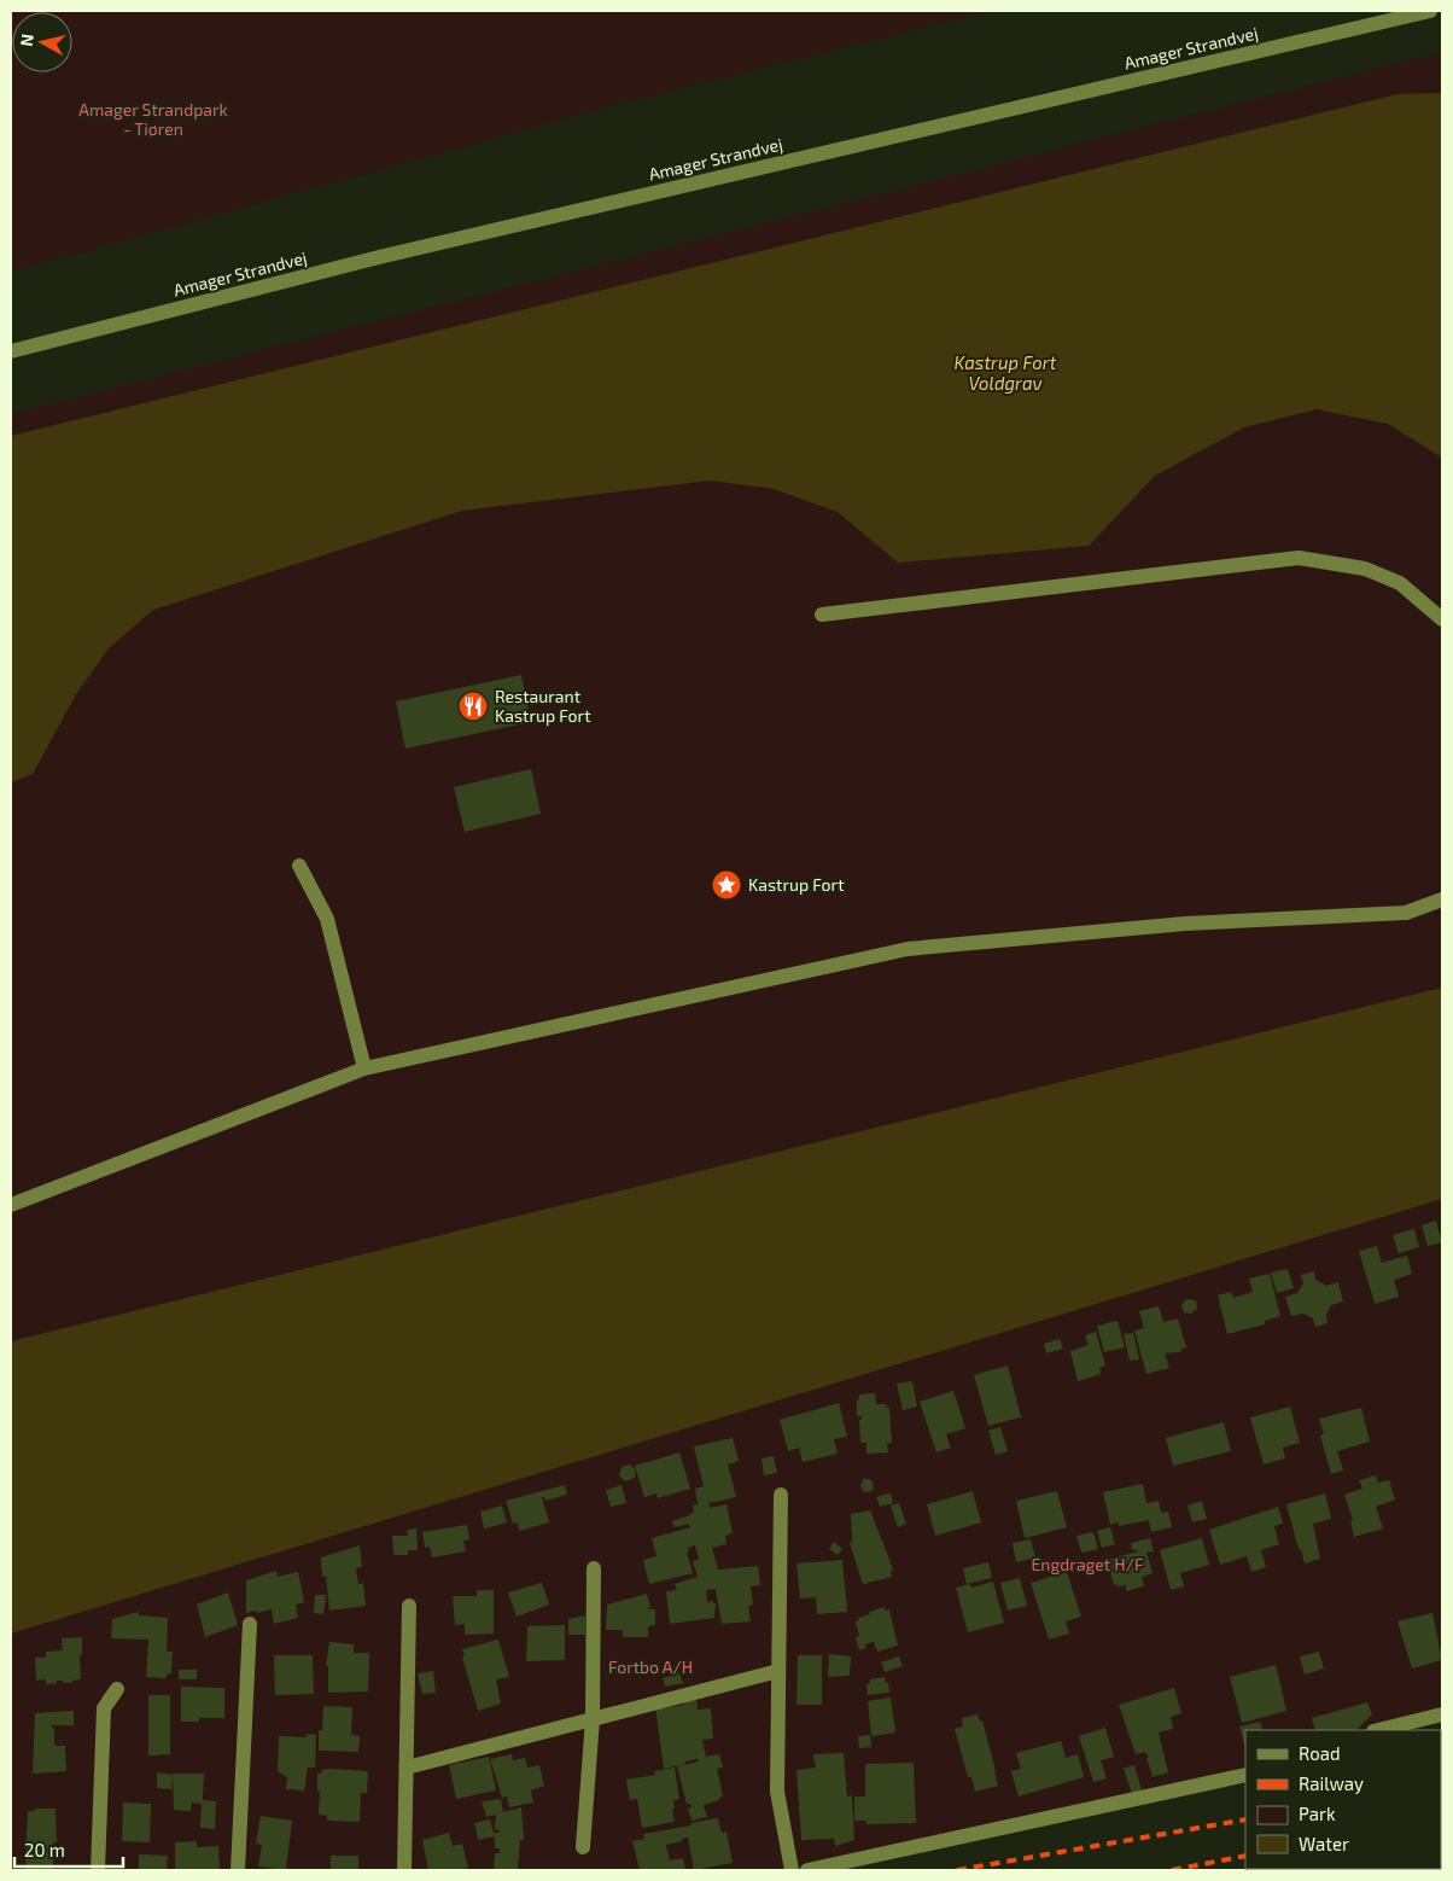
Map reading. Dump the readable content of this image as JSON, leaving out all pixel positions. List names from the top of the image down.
{
  "streets": {
    "street": ["Amager Strandvej"]
  },
  "water": ["Kastrup Fort Voldgrav"],
  "parks": ["Amager Strandpark - Tiøren", "Engdraget H/F", "Fortbo A/H"],
  "places": {
    "restaurant": ["Restaurant Kastrup Fort"],
    "place": ["Kastrup Fort"]
  },
  "legend": [
    "Road",
    "Railway",
    "Park",
    "Water"
  ],
  "scale_bar": "20 m",
  "north": "left"
}
